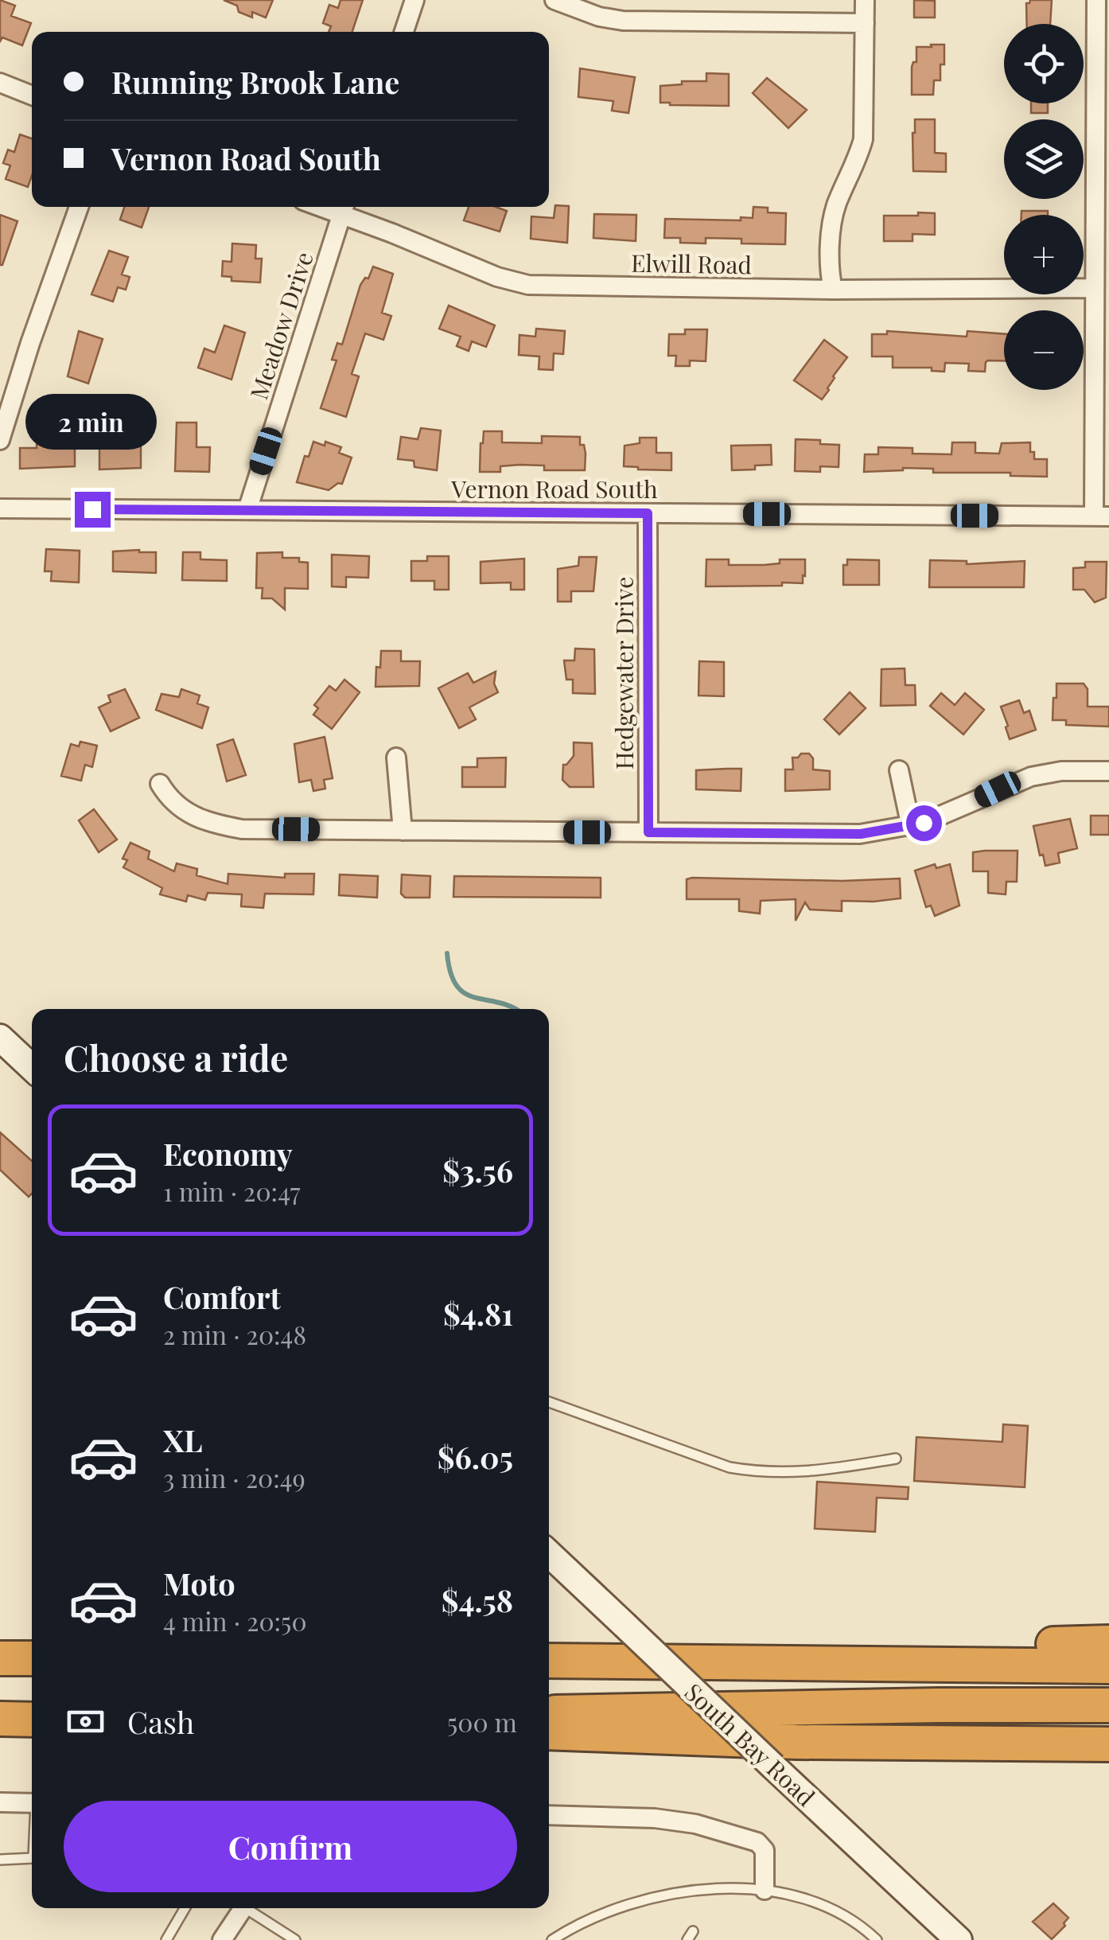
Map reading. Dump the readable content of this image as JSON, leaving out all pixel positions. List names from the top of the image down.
{
  "streets": {
    "street": [
      "Elwill Road",
      "Meadow Drive",
      "Vernon Road South",
      "Hedgewater Drive",
      "South Bay Road"
    ]
  },
  "crossings": [
    ["Elwill Road", "Meadow Drive"],
    ["Meadow Drive", "Vernon Road South"],
    ["Vernon Road South", "Hedgewater Drive"]
  ],
  "page": {
    "map_buttons": ["+", "−"],
    "banner": ["Running Brook Lane", "Vernon Road South"],
    "bubble": "2 min",
    "heading": "Choose a ride",
    "list": [
      {
        "name": "Economy",
        "note": "1 min · 20:47",
        "value": "$3.56"
      },
      {
        "name": "Comfort",
        "note": "2 min · 20:48",
        "value": "$4.81"
      },
      {
        "name": "XL",
        "note": "3 min · 20:49",
        "value": "$6.05"
      },
      {
        "name": "Moto",
        "note": "4 min · 20:50",
        "value": "$4.58"
      }
    ],
    "pay": ["Cash", "500 m"],
    "buttons": "Confirm"
  }
}
